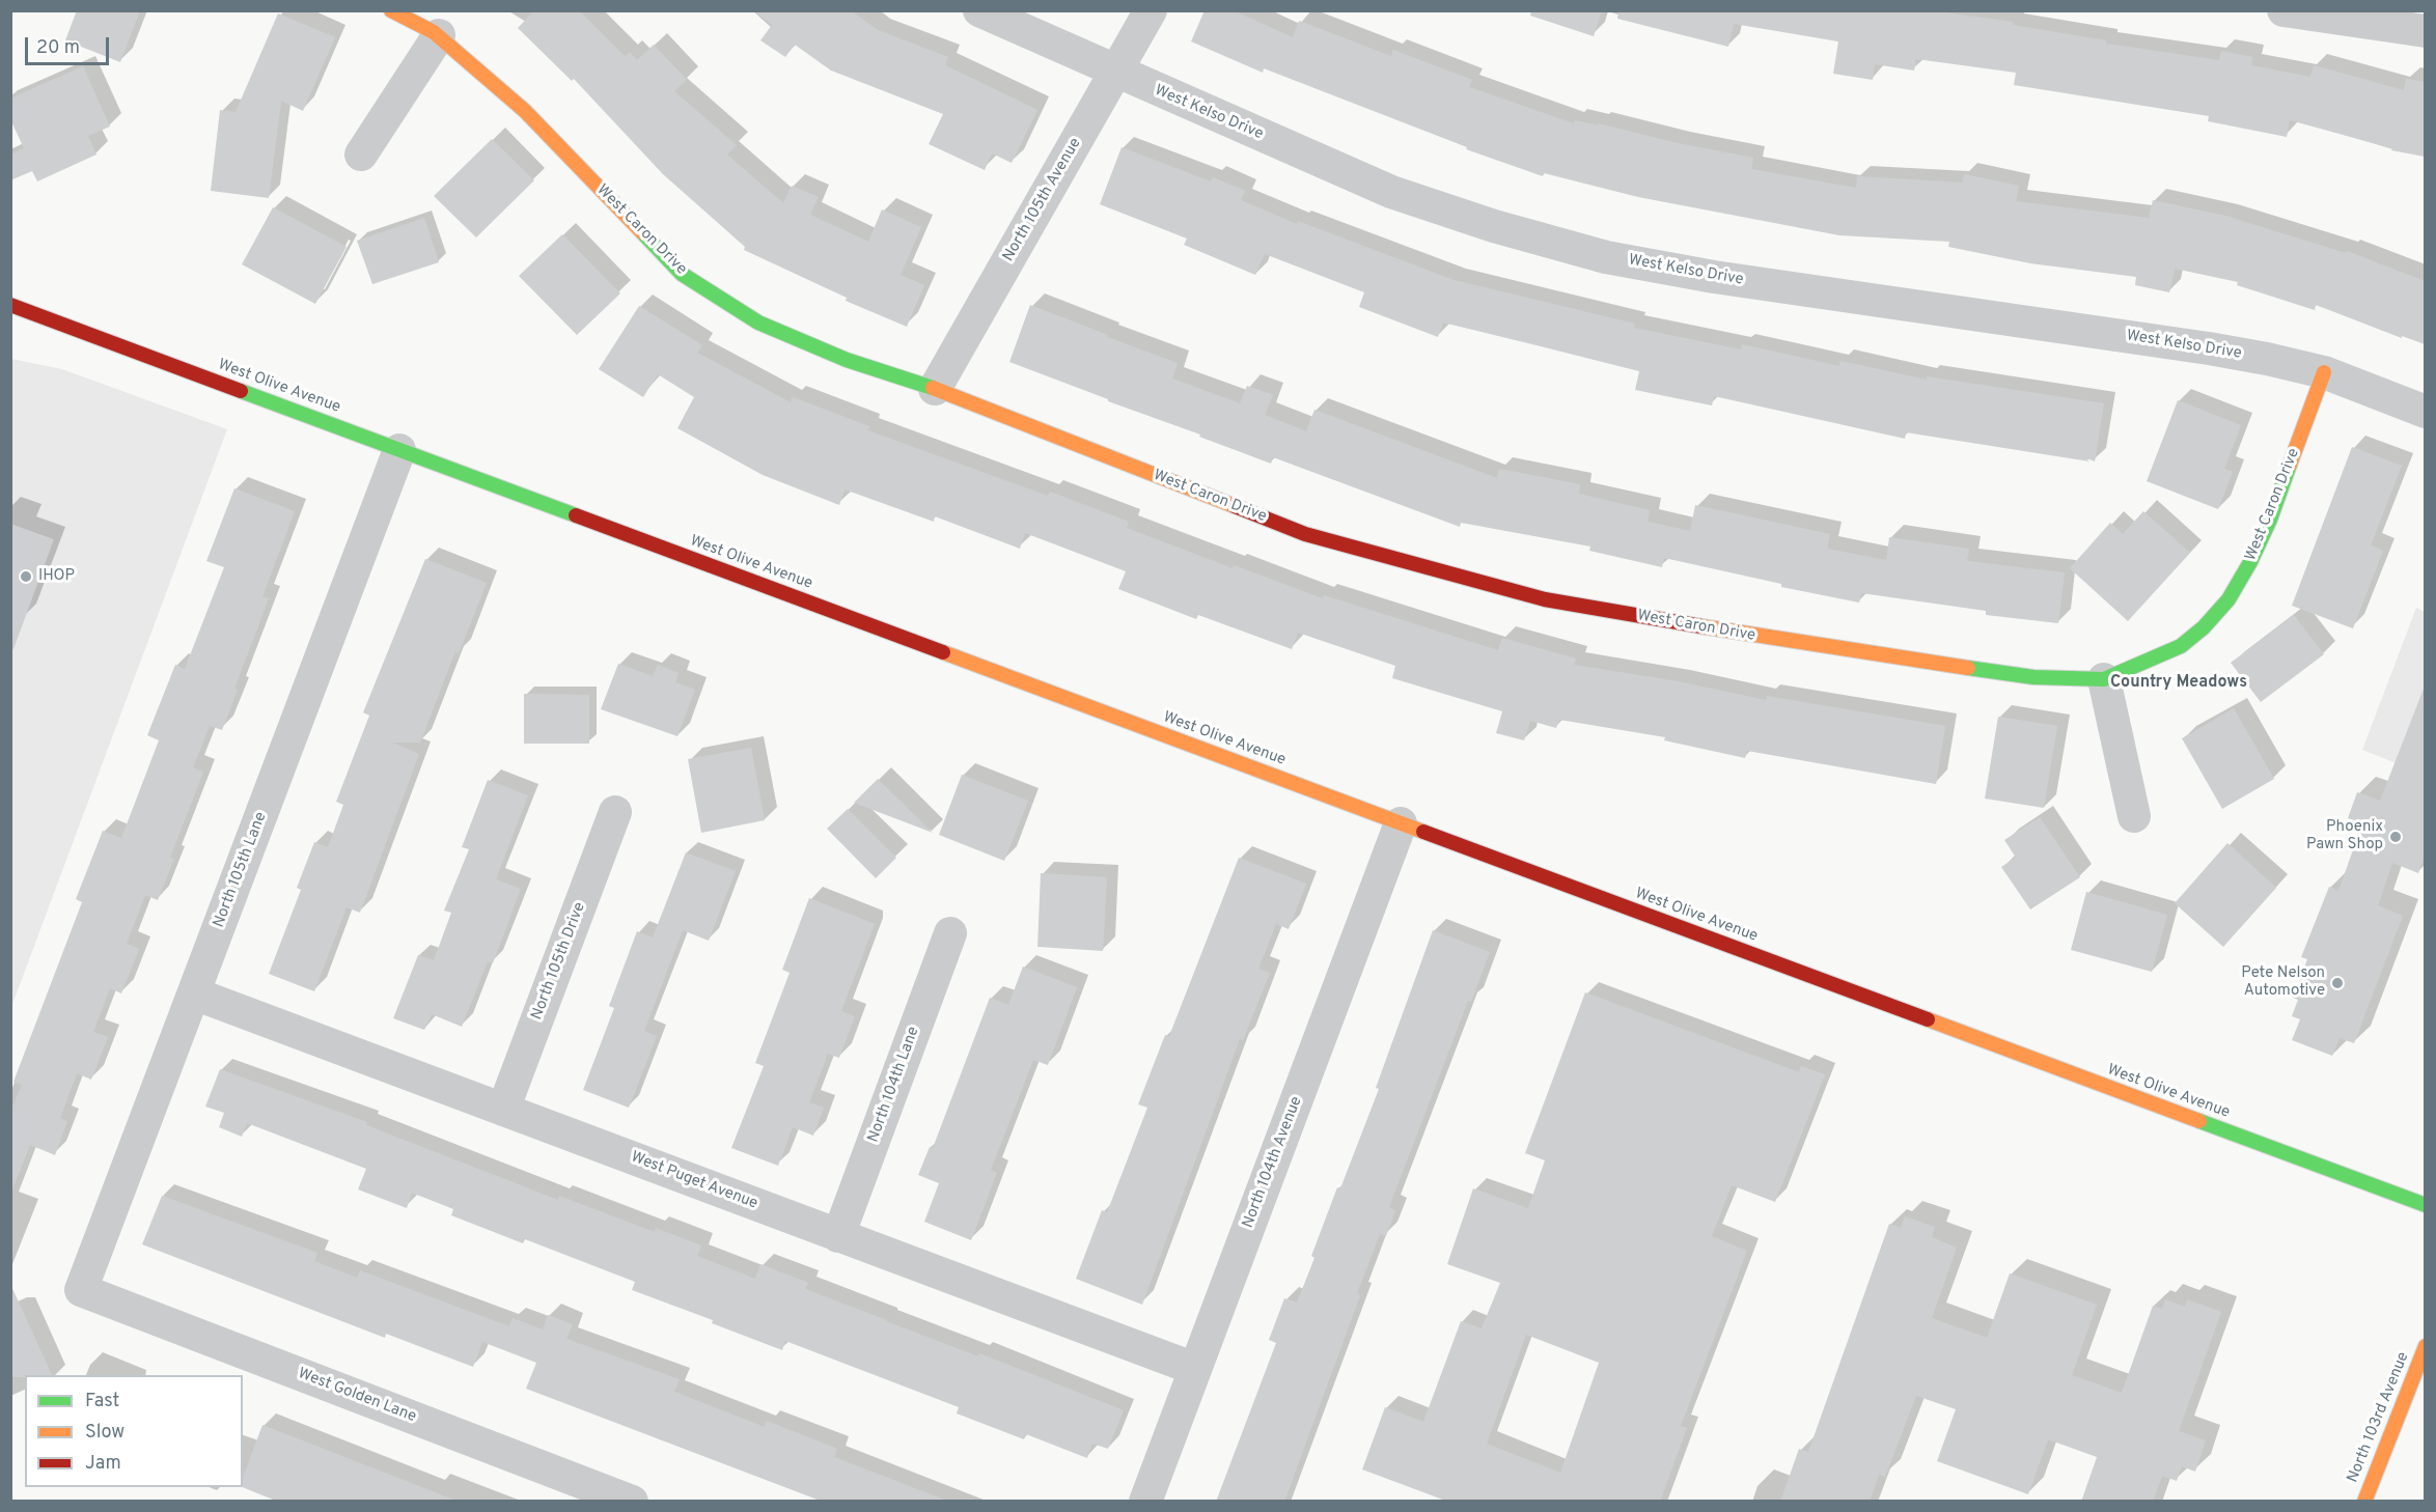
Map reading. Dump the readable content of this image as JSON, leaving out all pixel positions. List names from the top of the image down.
{
  "streets": {
    "main road": ["West Caron Drive", "West Olive Avenue", "North 103rd Avenue"],
    "street": [
      "West Kelso Drive",
      "North 105th Avenue",
      "North 105th Lane",
      "North 105th Drive",
      "North 104th Lane",
      "North 104th Avenue",
      "West Puget Avenue",
      "West Golden Lane"
    ]
  },
  "crossings": [
    ["West Kelso Drive", "North 105th Avenue"],
    ["West Kelso Drive", "West Caron Drive"],
    ["North 105th Avenue", "West Caron Drive"],
    ["West Olive Avenue", "North 105th Lane"],
    ["West Olive Avenue", "North 104th Avenue"],
    ["North 105th Lane", "West Puget Avenue"],
    ["North 105th Lane", "West Golden Lane"],
    ["North 105th Drive", "West Puget Avenue"],
    ["North 104th Lane", "West Puget Avenue"],
    ["North 104th Avenue", "West Puget Avenue"]
  ],
  "districts": ["Country Meadows"],
  "places": ["IHOP", "Phoenix Pawn Shop", "Pete Nelson Automotive"],
  "legend": ["Fast", "Slow", "Jam"],
  "scale_bar": "20 m"
}
